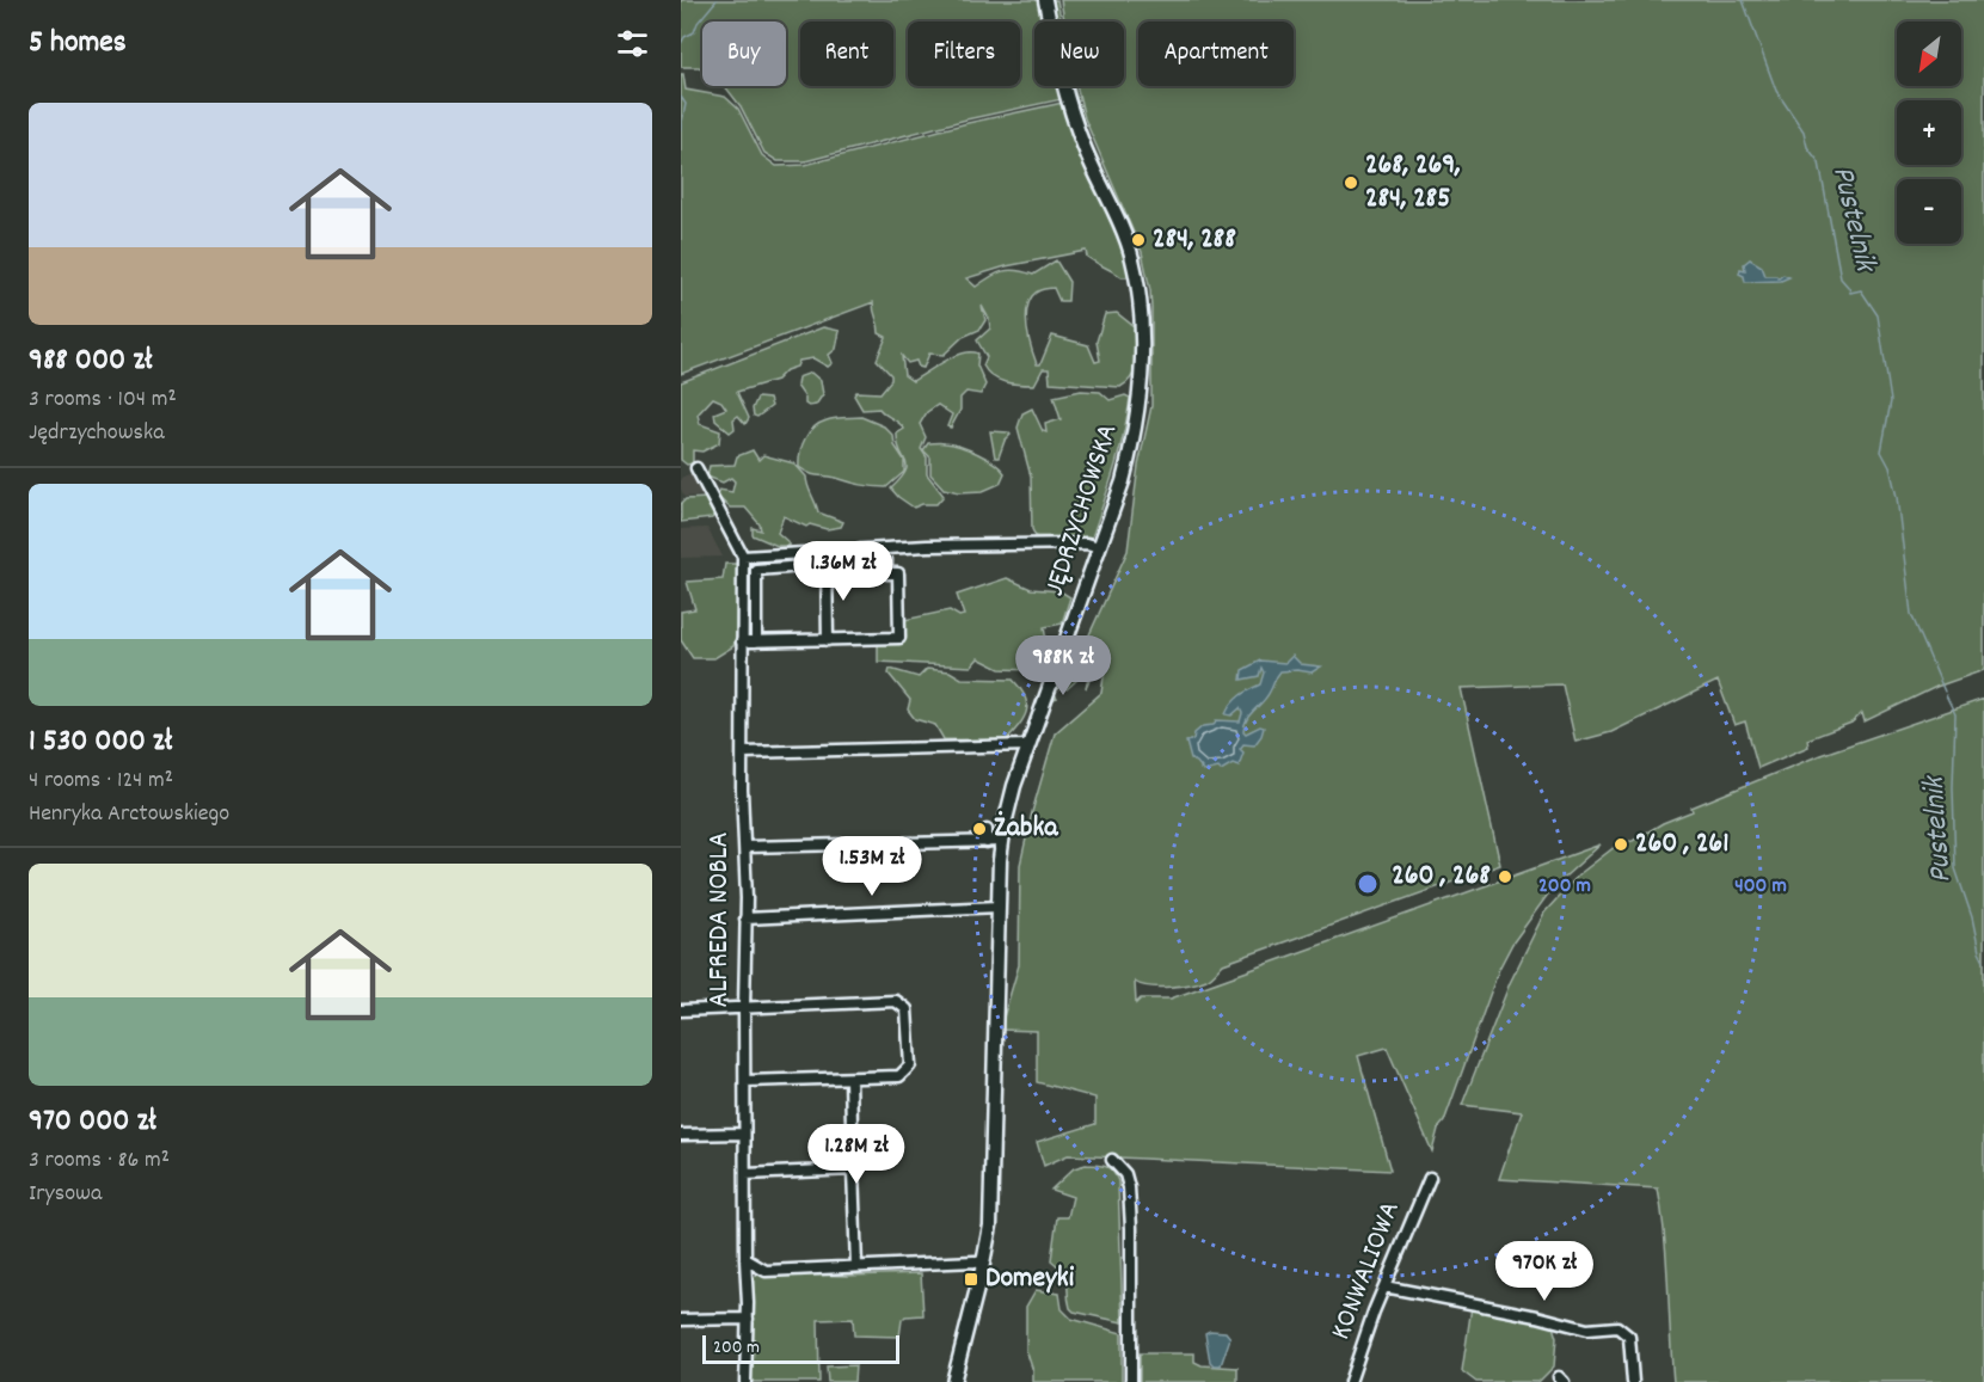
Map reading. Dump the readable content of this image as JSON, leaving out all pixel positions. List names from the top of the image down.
{
  "streets": {
    "main road": ["JĘDRZYCHOWSKA"],
    "street": ["ALFREDA NOBLA", "KONWALIOWA"]
  },
  "water": ["Pustelnik"],
  "places": {
    "other": [
      "268, 269, 284, 285",
      "284, 288",
      "Żabka",
      "260 , 261",
      "260 , 268"
    ],
    "transit": ["Domeyki"]
  },
  "scale_bar": "200 m",
  "north": "bottom left",
  "page": {
    "heading": "5 homes",
    "map_buttons": ["+", "−"],
    "chip": [
      "Buy",
      "Rent",
      "Filters",
      "New",
      "Apartment"
    ],
    "list": [
      {
        "name": "988 000 zł",
        "note": "3 rooms · 104 m² · Jędrzychowska"
      },
      {
        "name": "1 530 000 zł",
        "note": "4 rooms · 124 m² · Henryka Arctowskiego"
      },
      {
        "name": "970 000 zł",
        "note": "3 rooms · 86 m² · Irysowa"
      }
    ],
    "price": [
      "1.36M zł",
      "988K zł",
      "1.53M zł",
      "1.28M zł",
      "970K zł"
    ],
    "scale": "200 m"
  },
  "rings": ["200 m", "400 m"]
}
